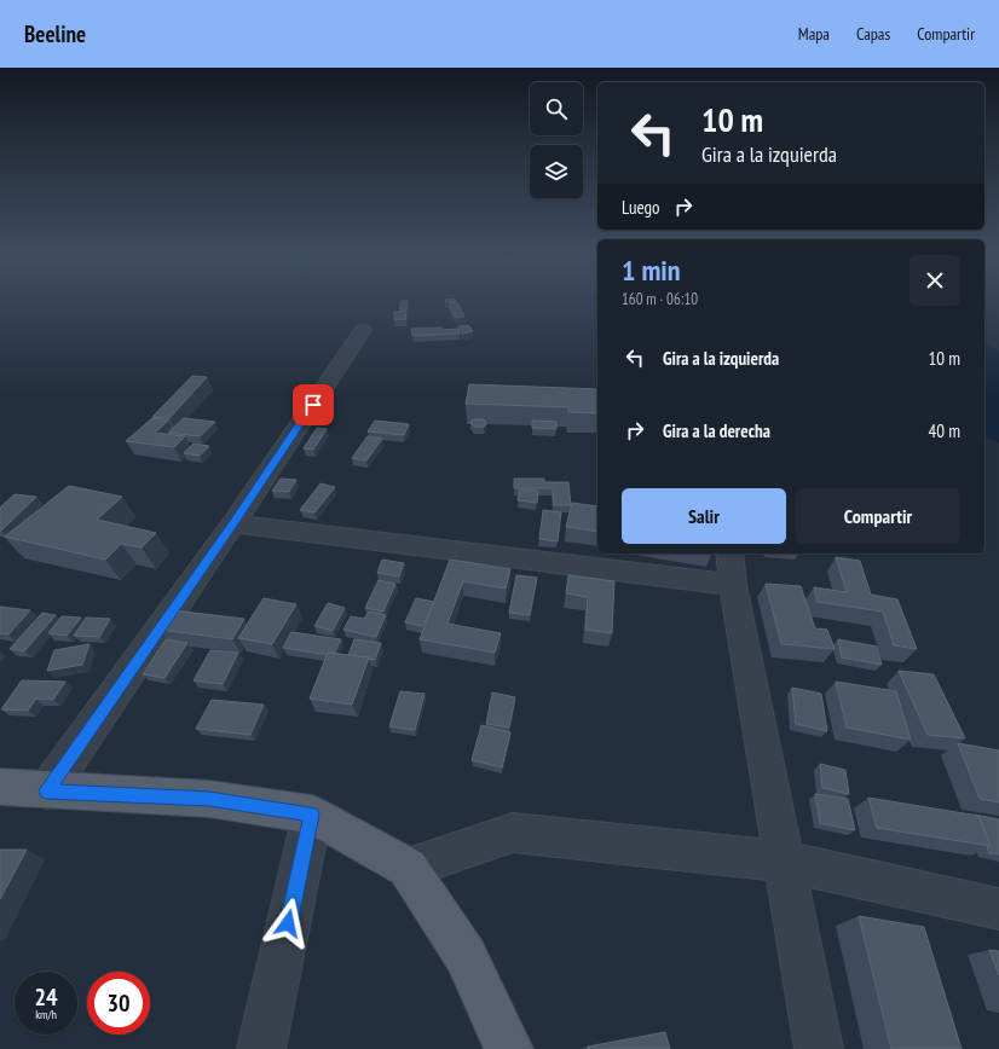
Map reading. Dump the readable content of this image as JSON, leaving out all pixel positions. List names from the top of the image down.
{
  "page": {
    "header": "Beeline",
    "nav": ["Mapa", "Capas", "Compartir"],
    "turn": ["10 m", "Gira a la izquierda"],
    "then": "Luego",
    "heading": ["1 min", "160 m · 06:10"],
    "list": [
      {
        "name": "Gira a la izquierda",
        "value": "10 m"
      },
      {
        "name": "Gira a la derecha",
        "value": "40 m"
      }
    ],
    "buttons": ["Salir", "Compartir"],
    "speed": "24 km/h",
    "limit": "30"
  }
}
